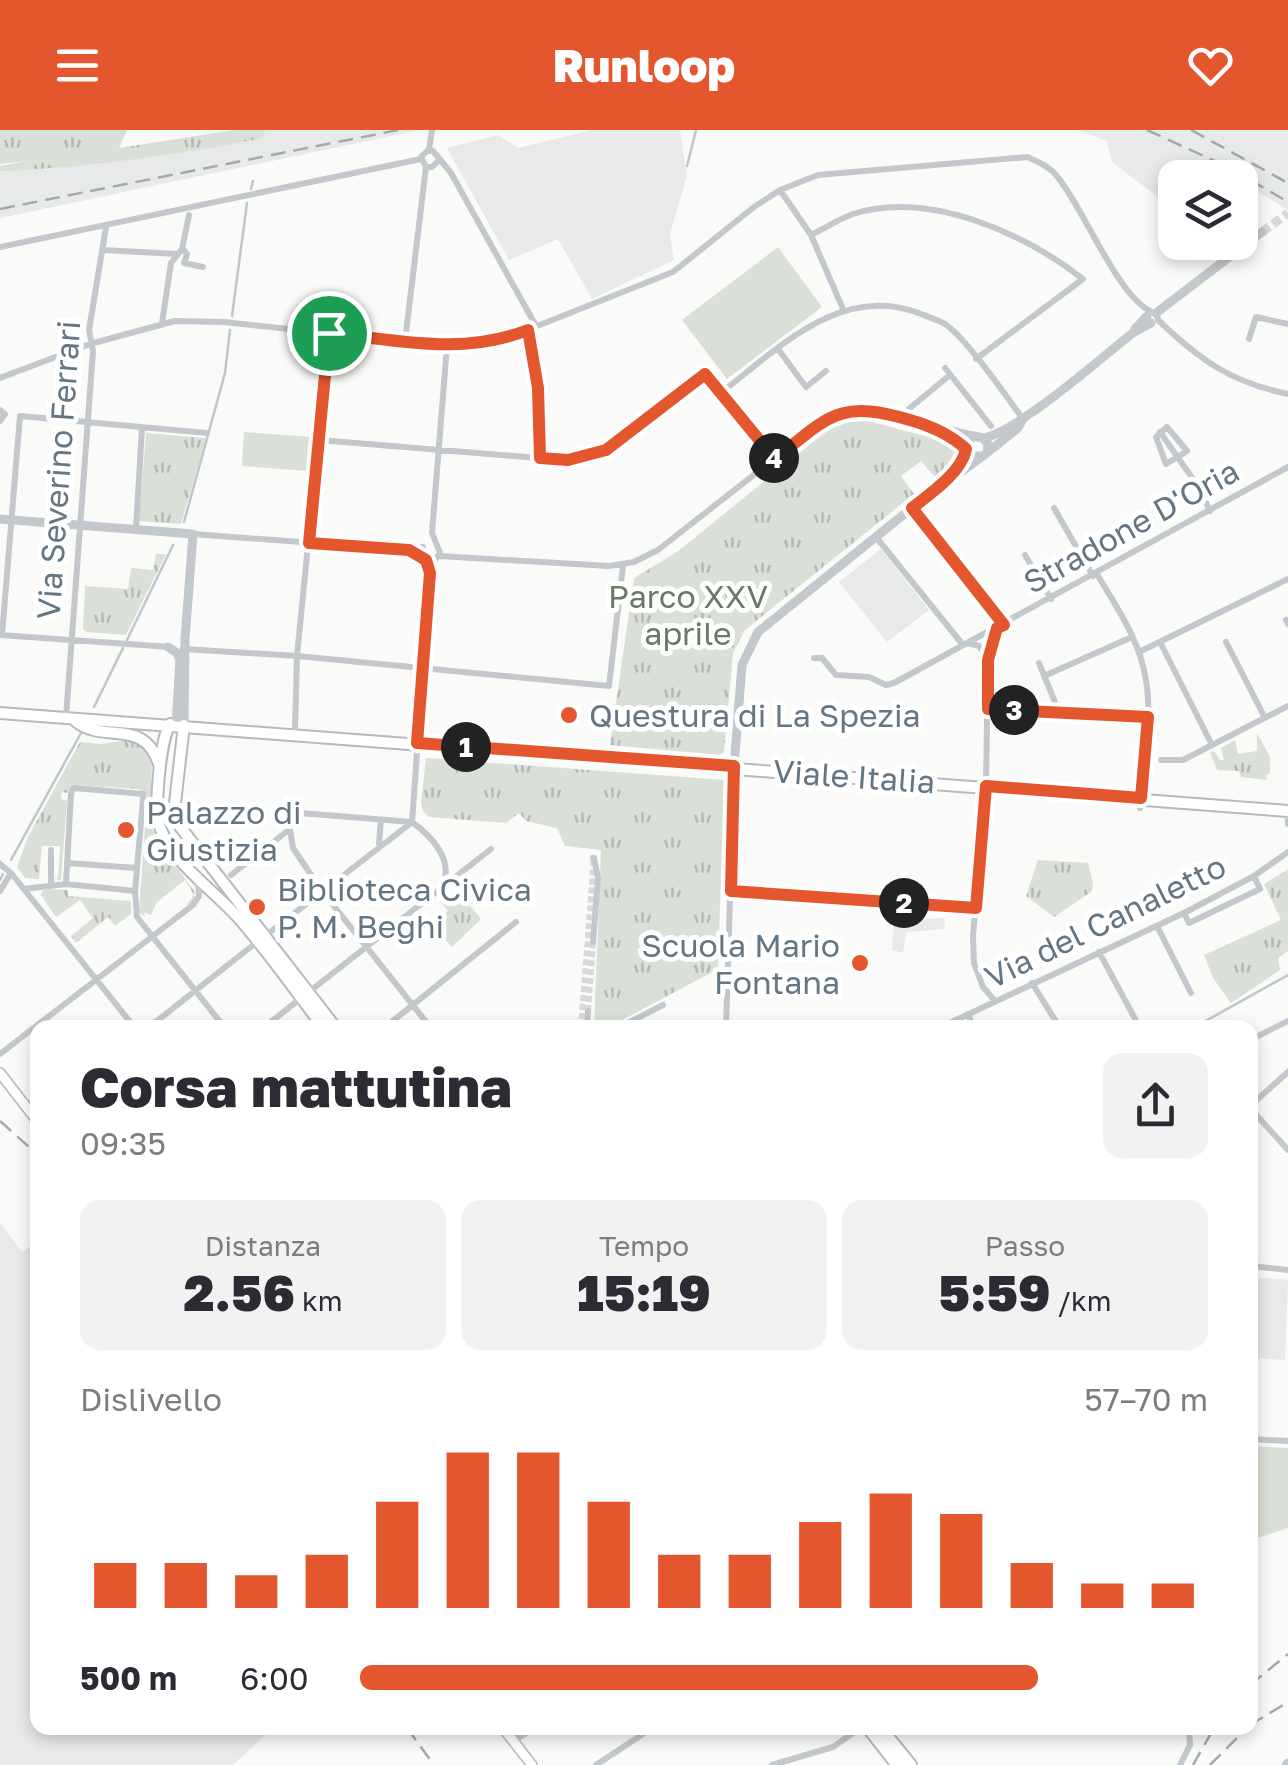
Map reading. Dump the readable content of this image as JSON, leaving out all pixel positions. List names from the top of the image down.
{
  "streets": {
    "main road": ["Viale Italia"],
    "street": ["Via Severino Ferrari", "Stradone D'Oria", "Via del Canaletto"]
  },
  "crossings": [
    ["Via Severino Ferrari", "Viale Italia"]
  ],
  "parks": ["Parco XXV aprile"],
  "places": [
    "Questura di La Spezia",
    "Palazzo di Giustizia",
    "Biblioteca Civica P. M. Beghi",
    "Scuola Mario Fontana"
  ],
  "page": {
    "header": "Runloop",
    "pins": [
      "4",
      "3",
      "1",
      "2"
    ],
    "heading": ["Corsa mattutina", "09:35"],
    "stats": [
      ["Distanza", "2.56 km"],
      ["Tempo", "15:19"],
      ["Passo", "5:59 /km"]
    ],
    "chart": ["Dislivello", "57–70 m"],
    "list": [
      {
        "name": "500 m",
        "note": "6:00"
      }
    ]
  }
}
